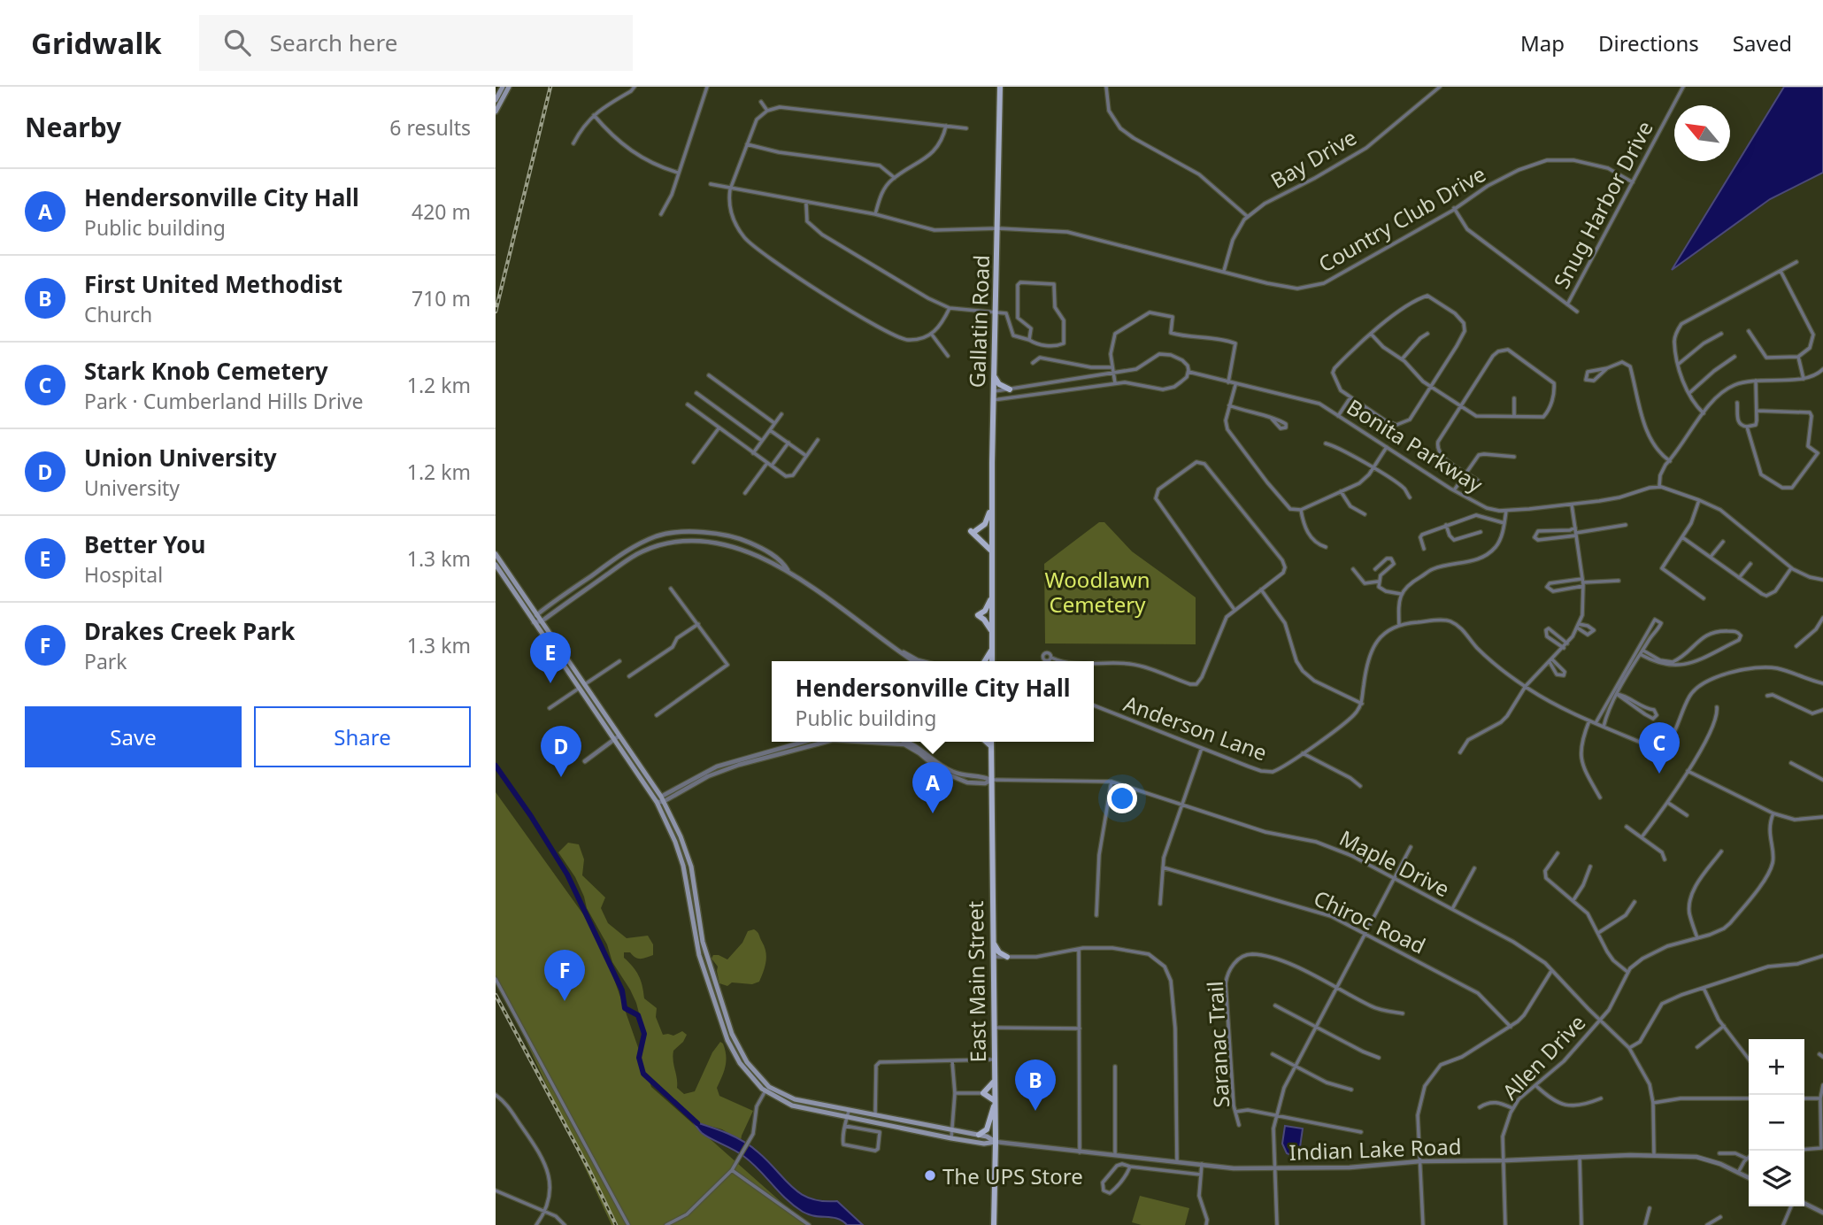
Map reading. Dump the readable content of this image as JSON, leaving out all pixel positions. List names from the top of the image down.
{
  "streets": {
    "main road": ["Gallatin Road", "East Main Street"],
    "street": [
      "Bay Drive",
      "Snug Harbor Drive",
      "Country Club Drive",
      "Bonita Parkway",
      "Anderson Lane",
      "Maple Drive",
      "Chiroc Road",
      "Saranac Trail",
      "Allen Drive",
      "Indian Lake Road"
    ]
  },
  "crossings": [
    ["Bay Drive", "Country Club Drive"],
    ["Snug Harbor Drive", "Country Club Drive"],
    ["Country Club Drive", "Gallatin Road"],
    ["Gallatin Road", "Bonita Parkway"],
    ["Maple Drive", "East Main Street"],
    ["Maple Drive", "Allen Drive"],
    ["Maple Drive", "Indian Lake Road"],
    ["East Main Street", "Indian Lake Road"],
    ["Allen Drive", "Indian Lake Road"]
  ],
  "parks": ["Woodlawn Cemetery"],
  "places": ["The UPS Store"],
  "north": "top left",
  "page": {
    "header": "Gridwalk",
    "search": "Search here",
    "nav": ["Map", "Directions", "Saved"],
    "heading": ["Nearby", "6 results"],
    "list": [
      {
        "mark": "A",
        "name": "Hendersonville City Hall",
        "note": "Public building",
        "value": "420 m"
      },
      {
        "mark": "B",
        "name": "First United Methodist",
        "note": "Church",
        "value": "710 m"
      },
      {
        "mark": "C",
        "name": "Stark Knob Cemetery",
        "note": "Park · Cumberland Hills Drive",
        "value": "1.2 km"
      },
      {
        "mark": "D",
        "name": "Union University",
        "note": "University",
        "value": "1.2 km"
      },
      {
        "mark": "E",
        "name": "Better You",
        "note": "Hospital",
        "value": "1.3 km"
      },
      {
        "mark": "F",
        "name": "Drakes Creek Park",
        "note": "Park",
        "value": "1.3 km"
      }
    ],
    "pins": [
      "E",
      "C",
      "D",
      "A",
      "F",
      "B"
    ],
    "popup": ["Hendersonville City Hall", "Public building"],
    "buttons": ["Save", "Share"],
    "map_buttons": ["+", "−"]
  }
}
